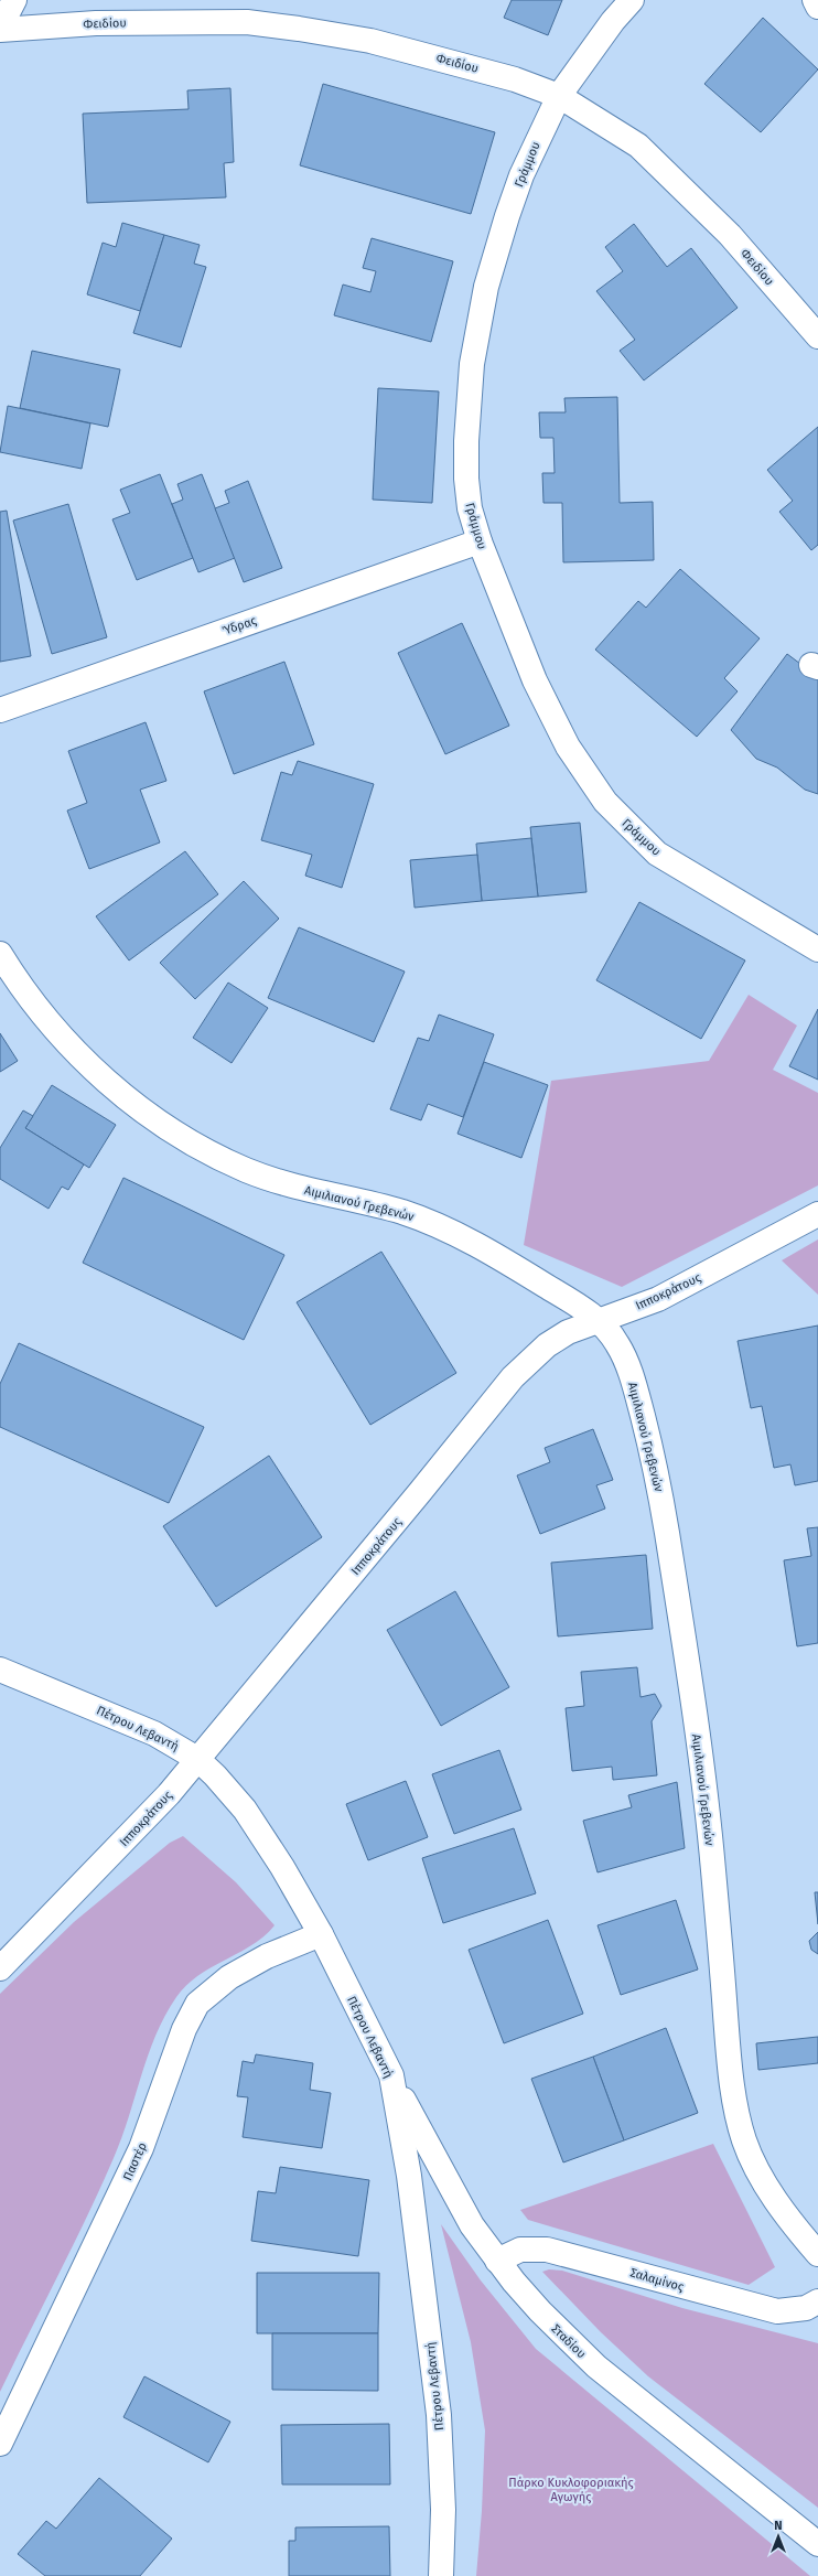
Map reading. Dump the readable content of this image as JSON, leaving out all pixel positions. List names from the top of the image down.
{
  "streets": {
    "street": [
      "Φειδίου",
      "Γράμμου",
      "Ύδρας",
      "Αιμιλιανού Γρεβενών",
      "Ιπποκράτους",
      "Πέτρου Λεβαντή",
      "Παστέρ",
      "Σαλαμίνος",
      "Σταδίου"
    ]
  },
  "crossings": [
    ["Φειδίου", "Γράμμου"],
    ["Γράμμου", "Ύδρας"],
    ["Αιμιλιανού Γρεβενών", "Ιπποκράτους"],
    ["Ιπποκράτους", "Πέτρου Λεβαντή"],
    ["Πέτρου Λεβαντή", "Παστέρ"],
    ["Πέτρου Λεβαντή", "Σταδίου"],
    ["Σαλαμίνος", "Σταδίου"]
  ],
  "parks": ["Πάρκο Κυκλοφοριακής Αγωγής"],
  "north": "top"
}
